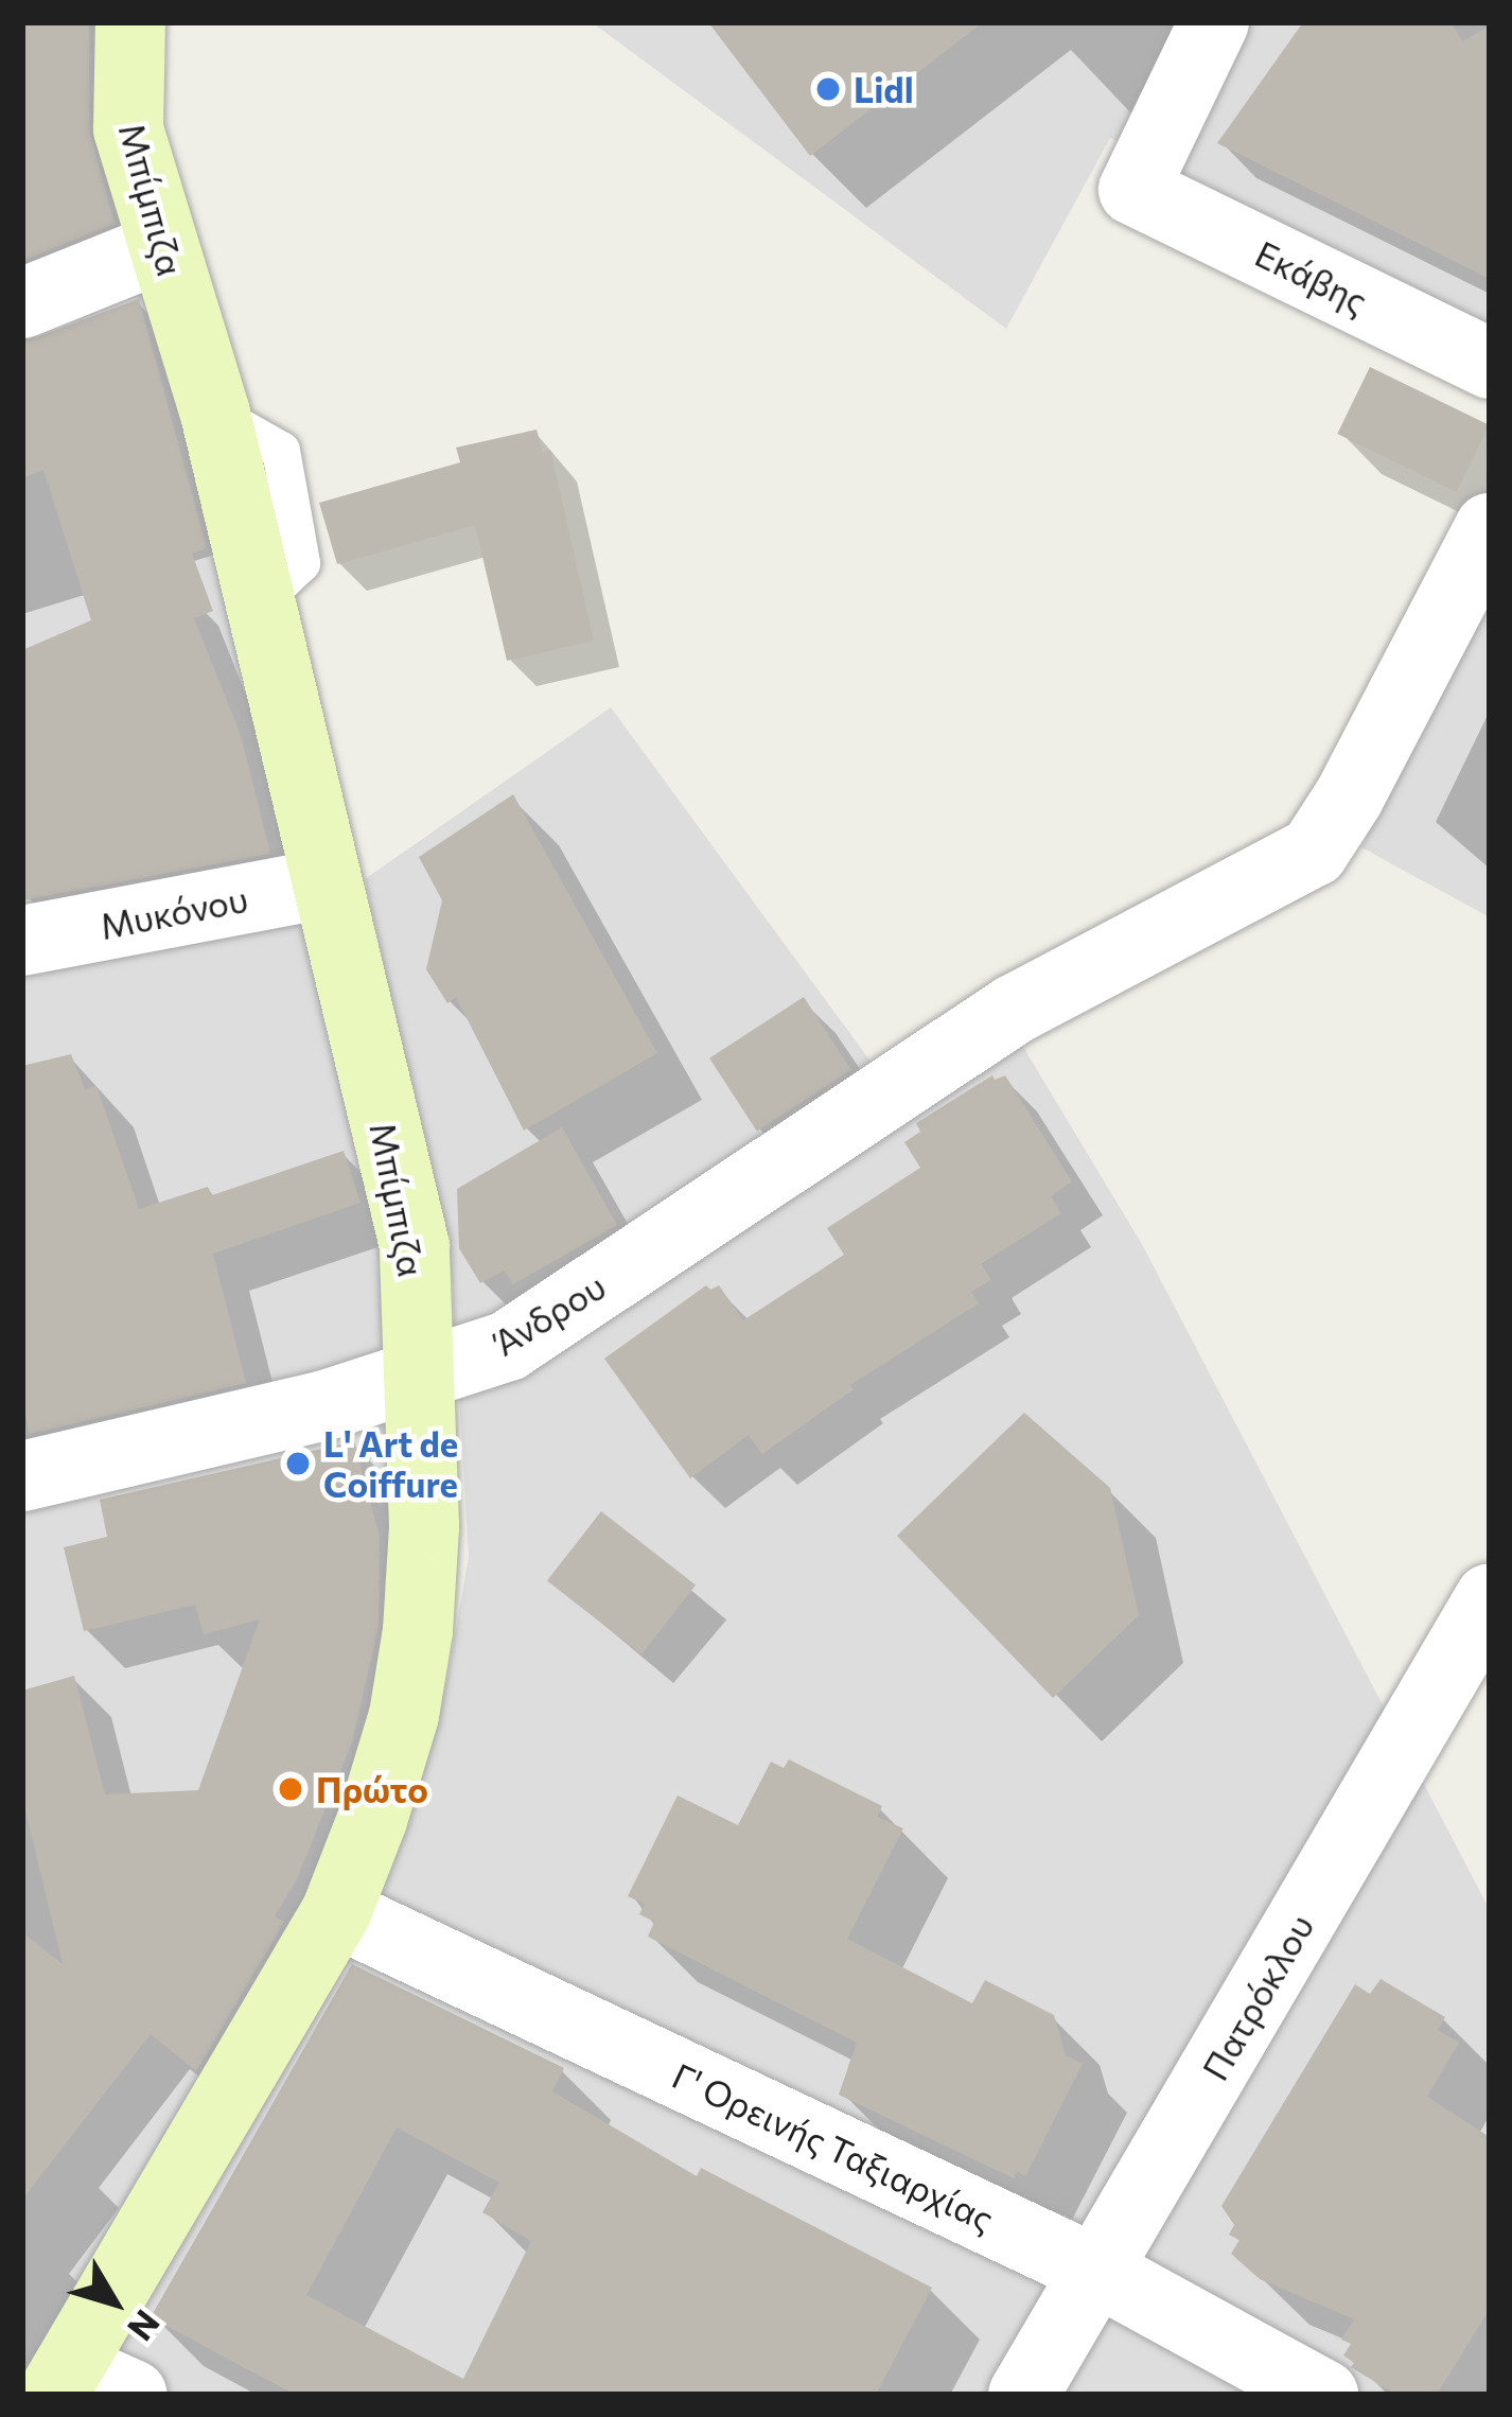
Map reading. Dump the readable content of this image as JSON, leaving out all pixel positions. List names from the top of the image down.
{
  "streets": {
    "street": [
      "Μπίμπιζα",
      "Εκάβης",
      "Μυκόνου",
      "Άνδρου",
      "Πατρόκλου",
      "Γ' Ορεινής Ταξιαρχίας"
    ]
  },
  "crossings": [
    ["Μπίμπιζα", "Μυκόνου"],
    ["Μπίμπιζα", "Άνδρου"],
    ["Μπίμπιζα", "Γ' Ορεινής Ταξιαρχίας"],
    ["Πατρόκλου", "Γ' Ορεινής Ταξιαρχίας"]
  ],
  "places": ["Lidl", "L' Art de Coiffure", "Πρώτο"],
  "north": "bottom right"
}
